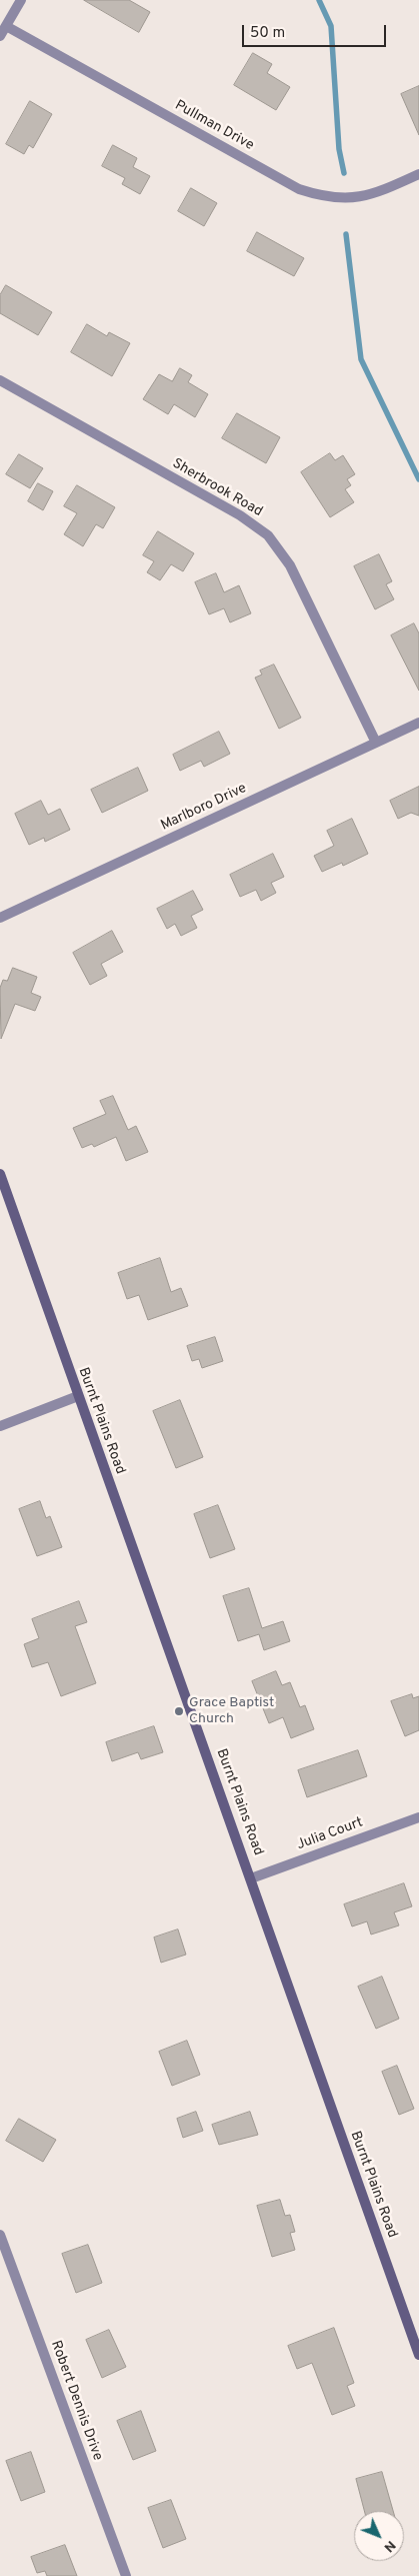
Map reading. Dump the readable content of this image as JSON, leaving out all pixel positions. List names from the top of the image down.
{
  "streets": {
    "main road": ["Burnt Plains Road"],
    "street": [
      "Pullman Drive",
      "Sherbrook Road",
      "Marlboro Drive",
      "Julia Court",
      "Robert Dennis Drive"
    ]
  },
  "crossings": [
    ["Sherbrook Road", "Marlboro Drive"],
    ["Burnt Plains Road", "Julia Court"]
  ],
  "places": ["Grace Baptist Church"],
  "scale_bar": "50 m",
  "north": "bottom right"
}
